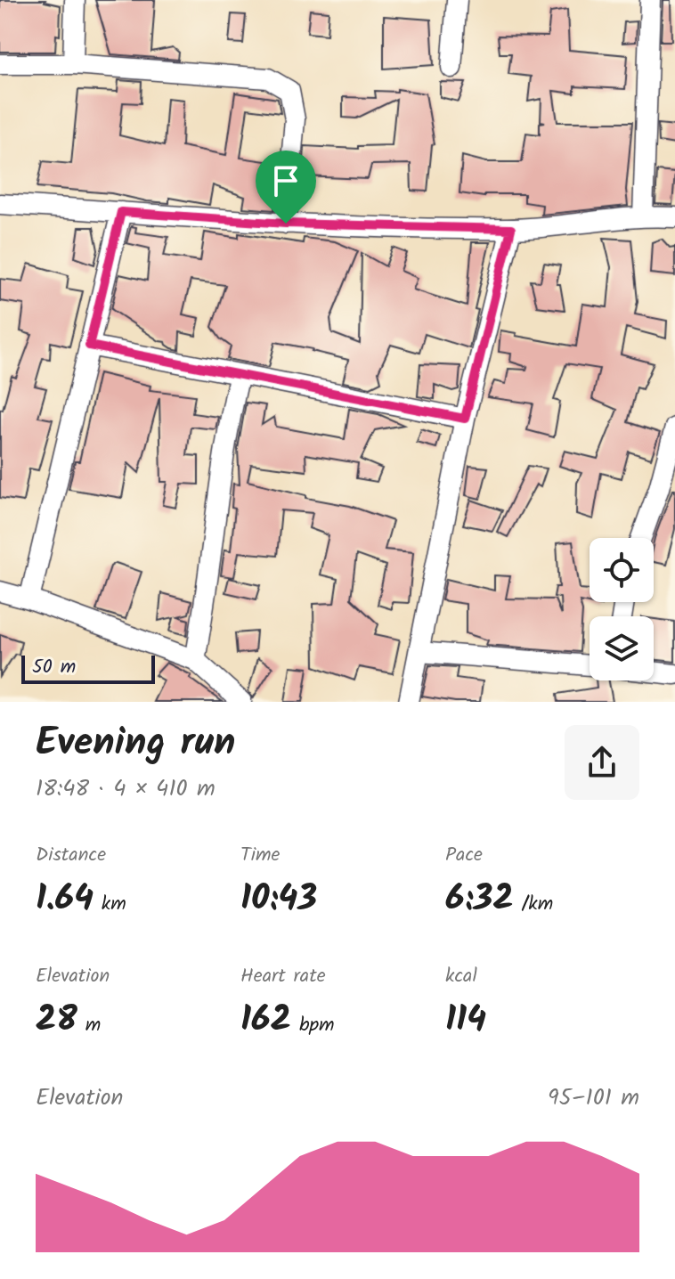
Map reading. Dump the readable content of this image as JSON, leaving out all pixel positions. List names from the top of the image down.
{
  "scale_bar": "50 m",
  "page": {
    "scale": "50 m",
    "heading": ["Evening run", "18:48 · 4 × 410 m"],
    "stats": [
      ["Distance", "1.64 km"],
      ["Time", "10:43"],
      ["Pace", "6:32 /km"],
      ["Elevation", "28 m"],
      ["Heart rate", "162 bpm"],
      ["kcal", "114"]
    ],
    "chart": ["Elevation", "95–101 m"]
  }
}
